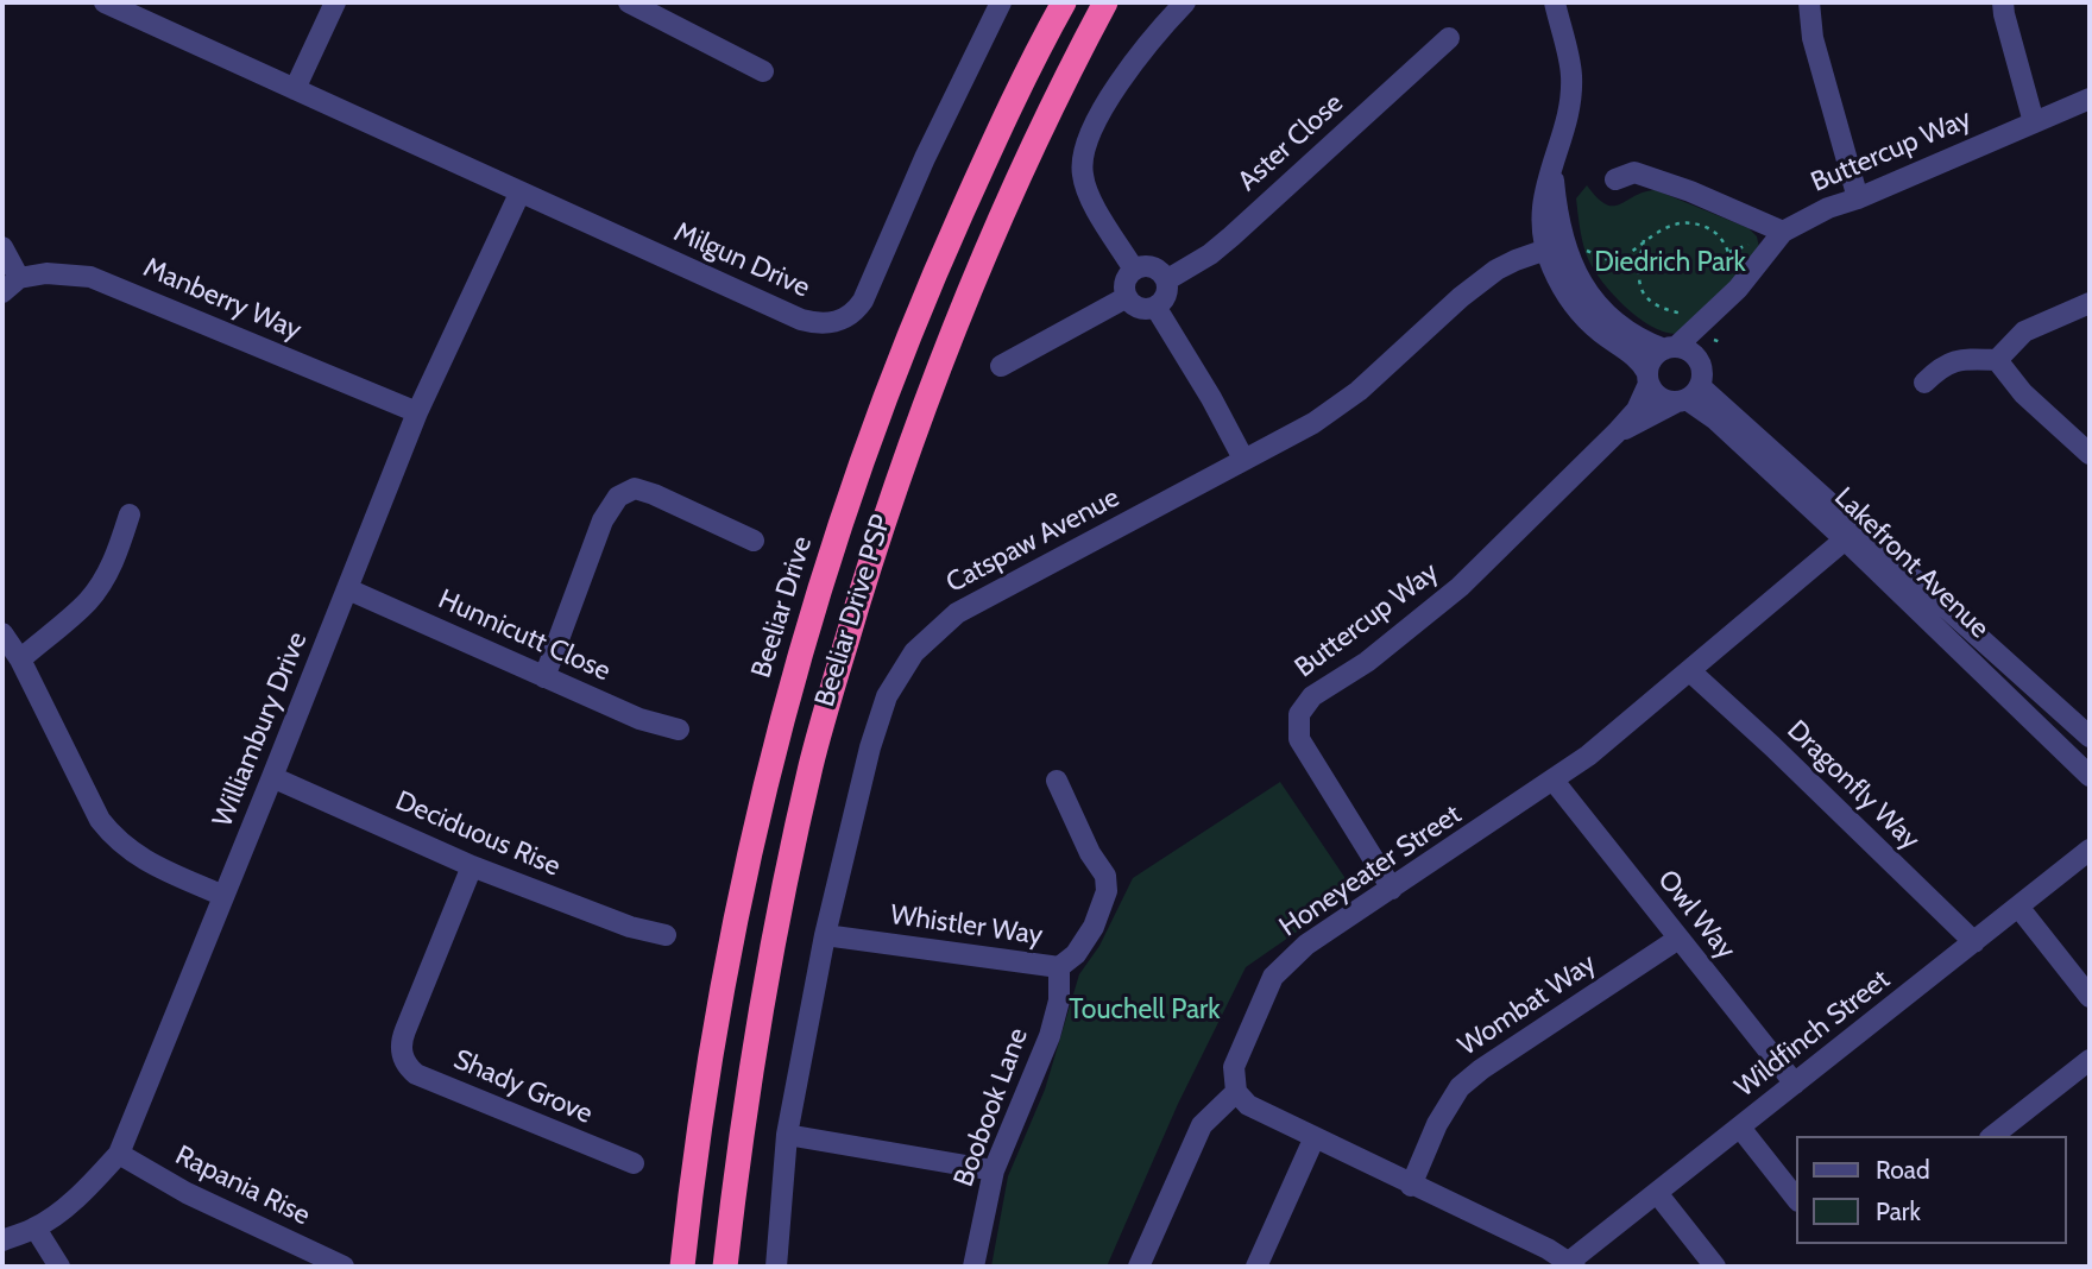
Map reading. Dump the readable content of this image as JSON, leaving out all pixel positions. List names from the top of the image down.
{
  "streets": {
    "highway": ["Beeliar Drive"],
    "street": [
      "Aster Close",
      "Buttercup Way",
      "Milgun Drive",
      "Manberry Way",
      "Catspaw Avenue",
      "Lakefront Avenue",
      "Hunnicutt Close",
      "Williambury Drive",
      "Dragonfly Way",
      "Deciduous Rise",
      "Honeyeater Street",
      "Owl Way",
      "Whistler Way",
      "Wombat Way",
      "Wildfinch Street",
      "Shady Grove",
      "Boobook Lane",
      "Rapania Rise"
    ]
  },
  "crossings": [
    ["Buttercup Way", "Lakefront Avenue"],
    ["Buttercup Way", "Honeyeater Street"],
    ["Milgun Drive", "Williambury Drive"],
    ["Manberry Way", "Williambury Drive"],
    ["Catspaw Avenue", "Whistler Way"],
    ["Lakefront Avenue", "Honeyeater Street"],
    ["Hunnicutt Close", "Williambury Drive"],
    ["Williambury Drive", "Deciduous Rise"],
    ["Williambury Drive", "Rapania Rise"],
    ["Dragonfly Way", "Honeyeater Street"],
    ["Dragonfly Way", "Wildfinch Street"],
    ["Deciduous Rise", "Shady Grove"],
    ["Honeyeater Street", "Owl Way"],
    ["Owl Way", "Wombat Way"],
    ["Owl Way", "Wildfinch Street"],
    ["Whistler Way", "Boobook Lane"]
  ],
  "parks": ["Diedrich Park", "Touchell Park"],
  "legend": ["Road", "Park"]
}
